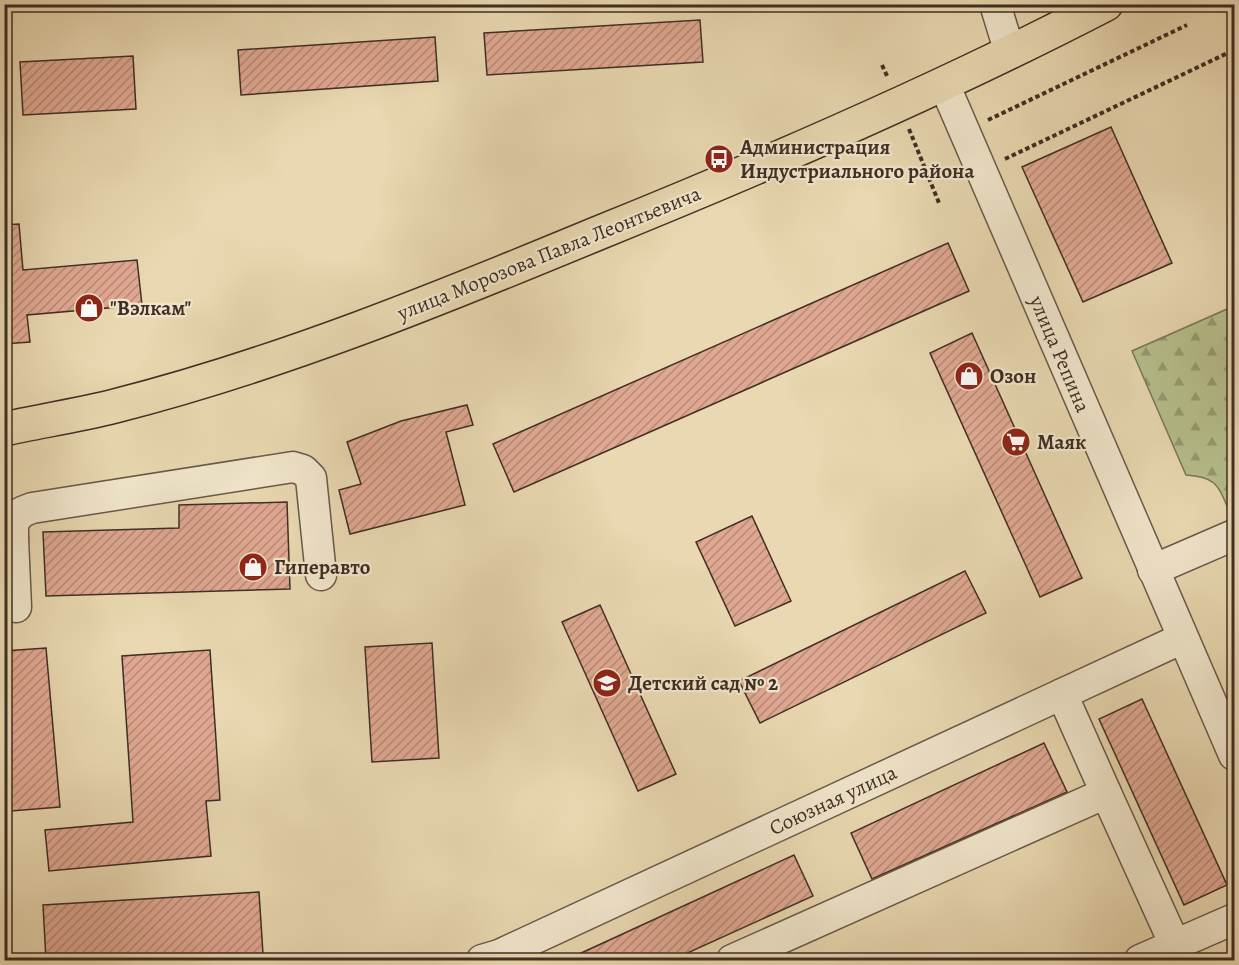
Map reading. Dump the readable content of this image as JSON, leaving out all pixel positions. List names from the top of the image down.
{
  "streets": {
    "main road": ["улица Морозова Павла Леонтьевича"],
    "street": ["улица Репина", "Союзная улица"]
  },
  "crossings": [
    ["улица Морозова Павла Леонтьевича", "улица Репина"],
    ["улица Репина", "Союзная улица"]
  ],
  "places": {
    "bus stop": ["Администрация Индустриального района"],
    "shop": ["\"Вэлкам\"", "Озон", "Гиперавто"],
    "supermarket": ["Маяк"],
    "school or university": ["Детский сад № 2"]
  }
}
